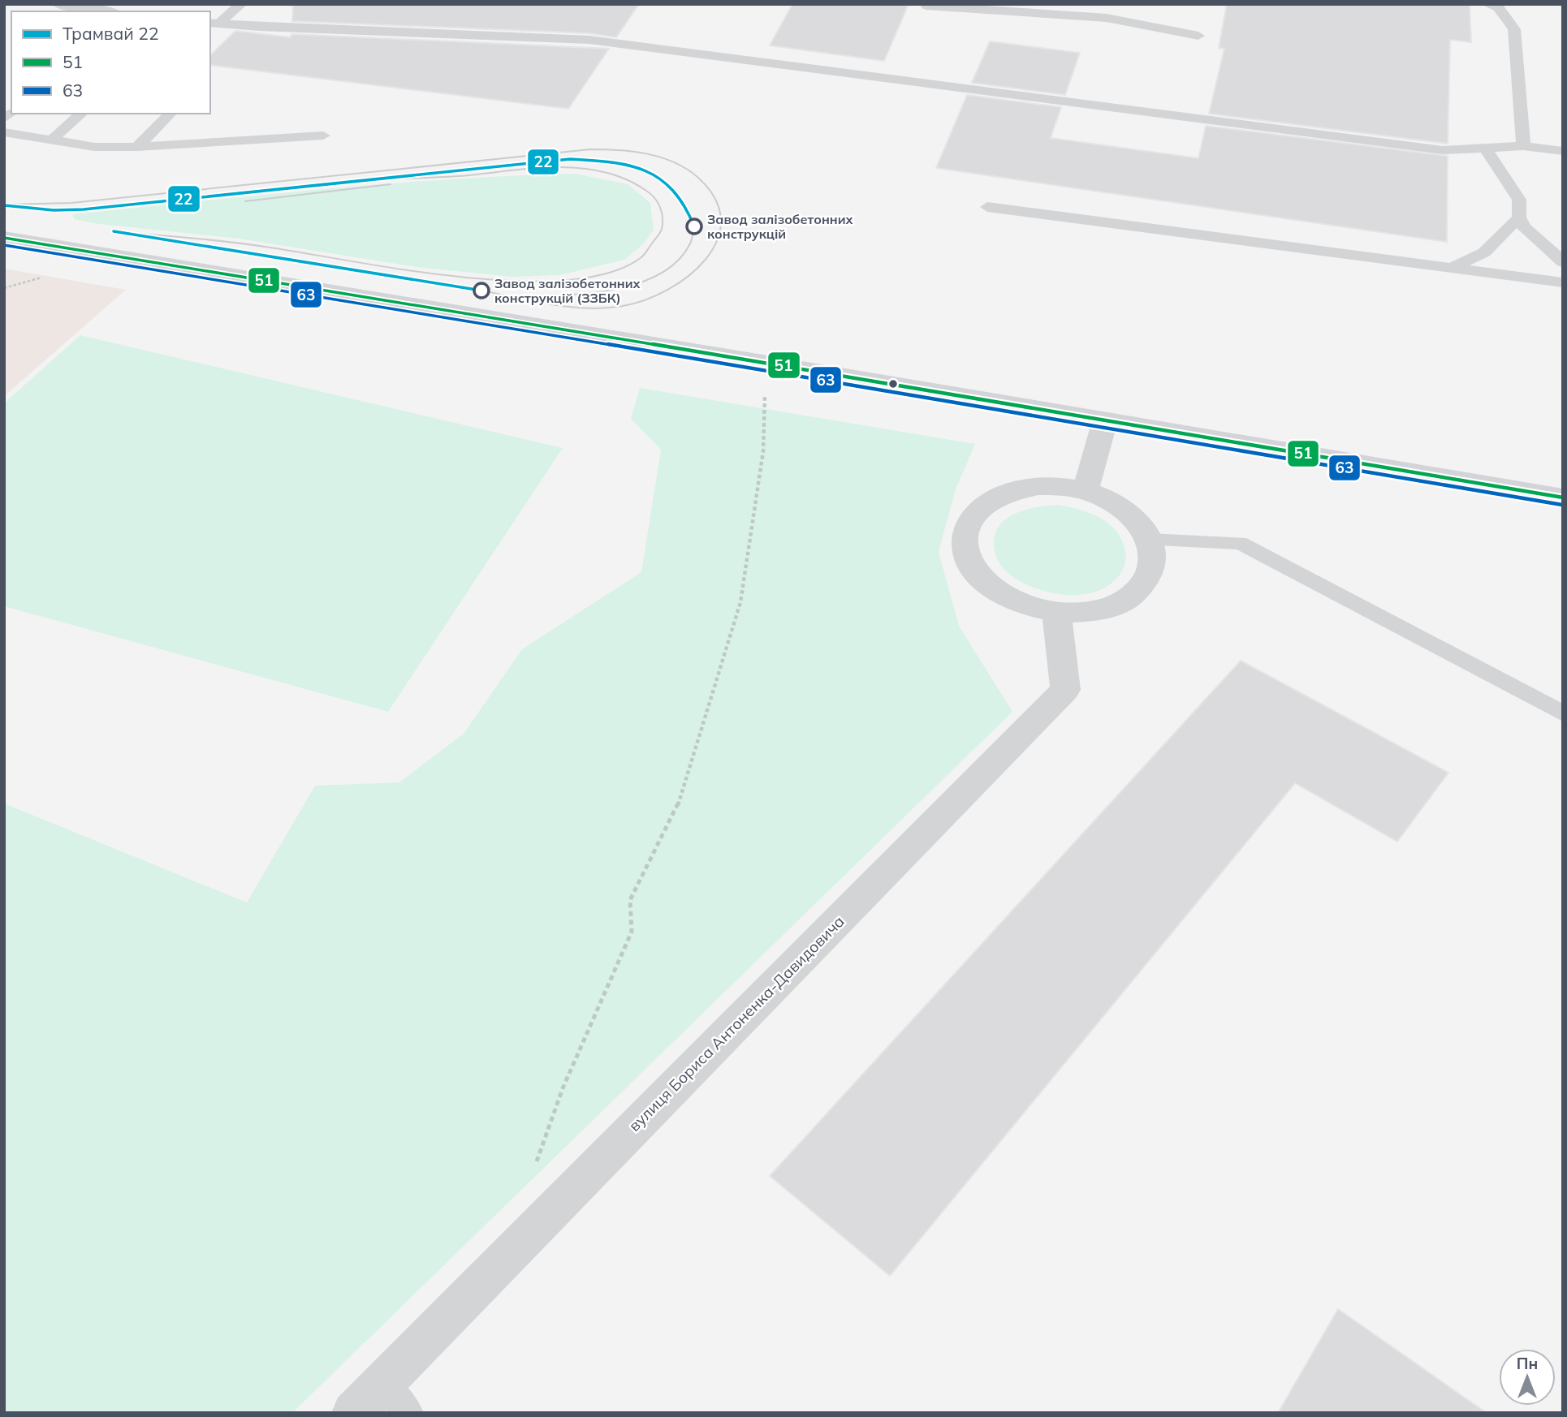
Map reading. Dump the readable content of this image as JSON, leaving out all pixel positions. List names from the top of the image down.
{
  "streets": {
    "street": ["вулиця Бориса Антоненка-Давидовича"]
  },
  "places": ["Завод залізобетонних конструкцій", "Завод залізобетонних конструкцій (ЗЗБК)"],
  "lines": ["tram line 22", "transit line 51", "transit line 63"],
  "legend": ["Трамвай 22", "51", "63"],
  "north": "top"
}
